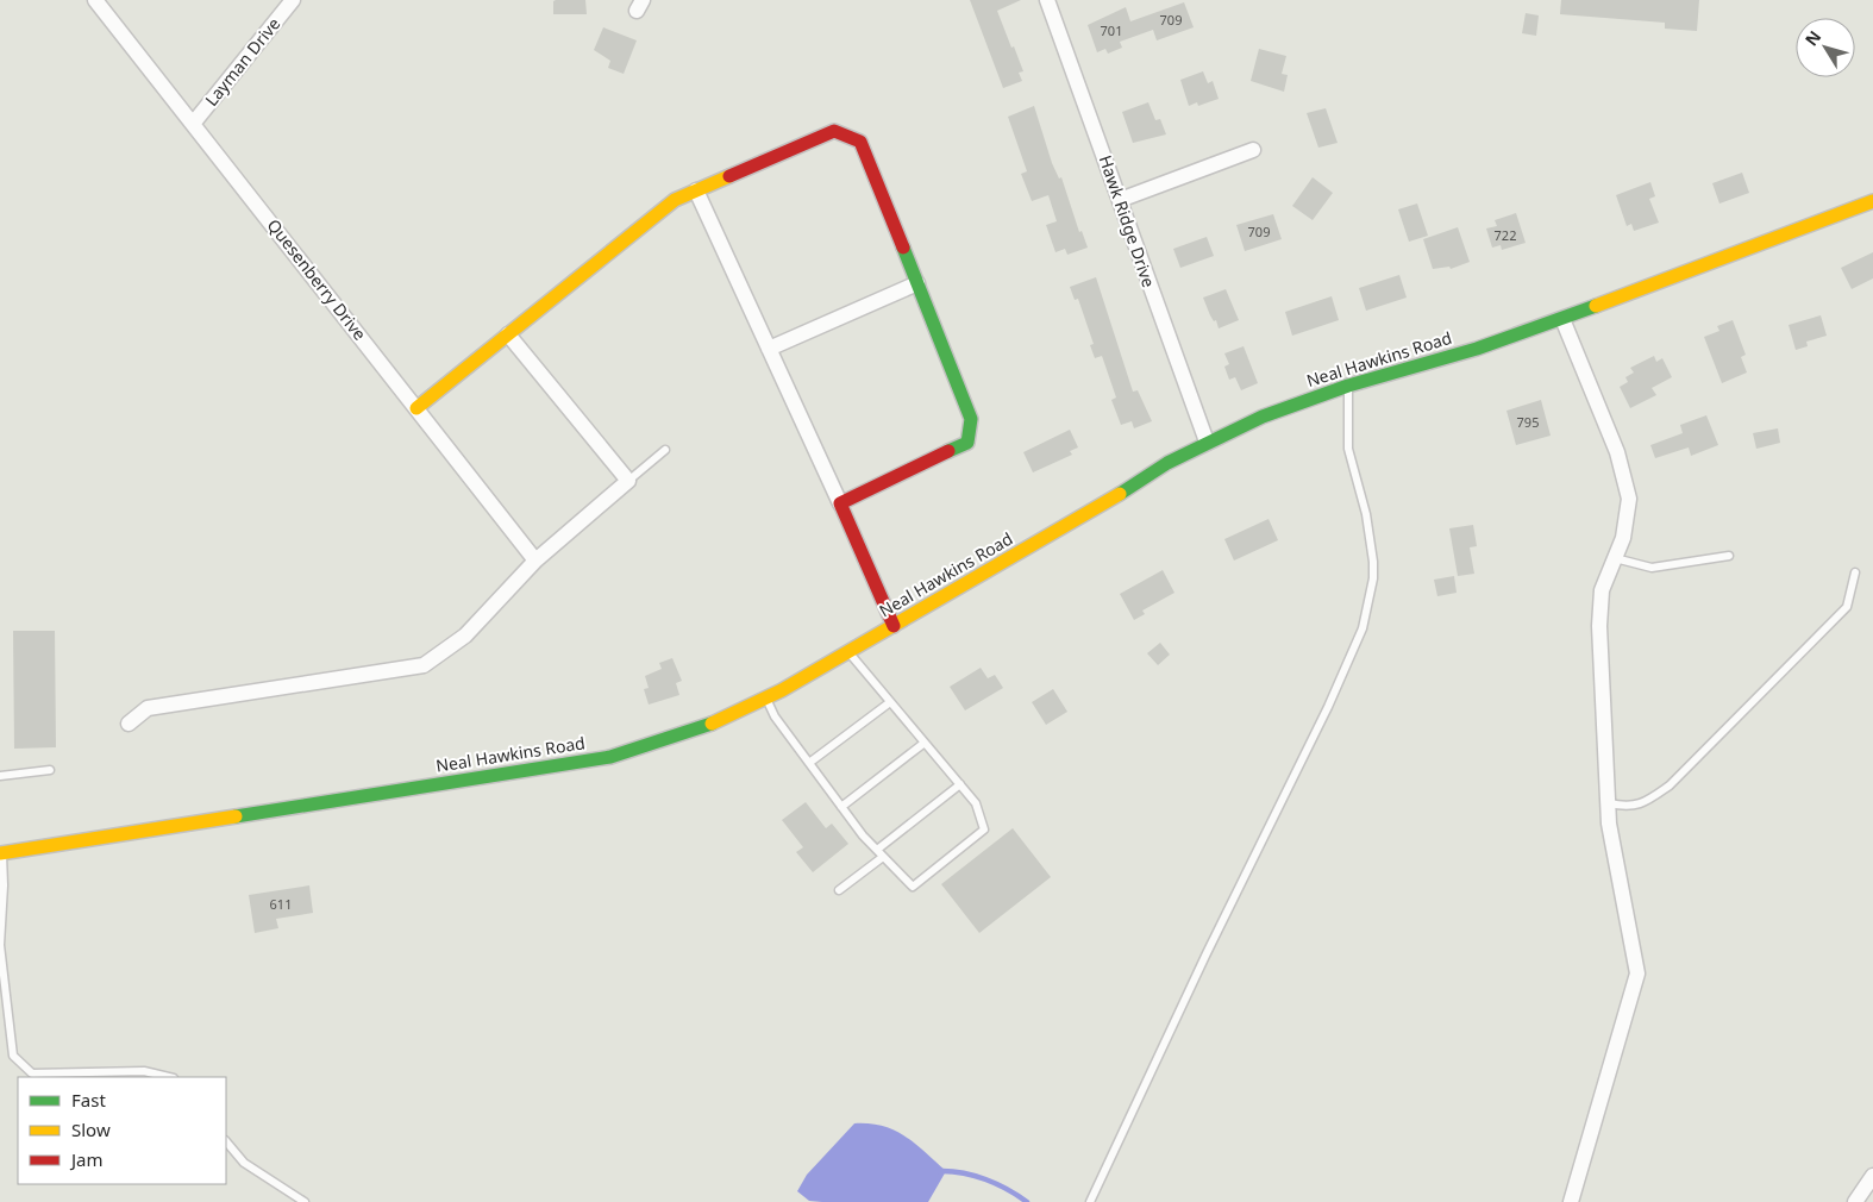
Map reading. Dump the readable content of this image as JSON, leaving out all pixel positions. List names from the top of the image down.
{
  "streets": {
    "street": [
      "Layman Drive",
      "Hawk Ridge Drive",
      "Quesenberry Drive",
      "Neal Hawkins Road"
    ]
  },
  "crossings": [
    ["Layman Drive", "Quesenberry Drive"],
    ["Hawk Ridge Drive", "Neal Hawkins Road"]
  ],
  "house_numbers": [
    "709",
    "701",
    "709",
    "722",
    "795",
    "611"
  ],
  "legend": ["Fast", "Slow", "Jam"],
  "north": "top left"
}
